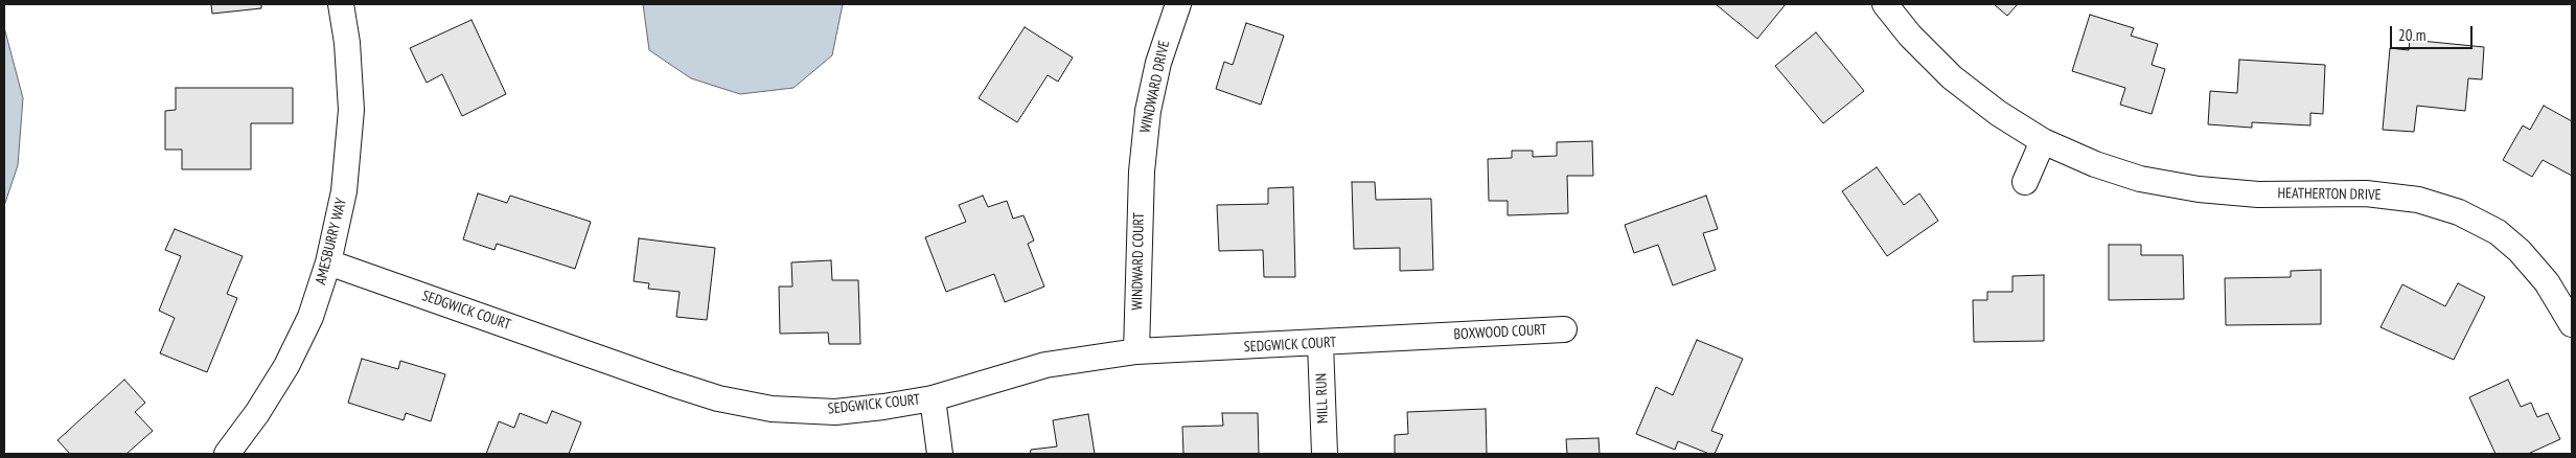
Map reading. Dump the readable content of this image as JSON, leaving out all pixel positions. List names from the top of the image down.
{
  "streets": {
    "street": [
      "WINDWARD DRIVE",
      "HEATHERTON DRIVE",
      "AMESBURRY WAY",
      "WINDWARD COURT",
      "SEDGWICK COURT",
      "BOXWOOD COURT",
      "MILL RUN"
    ]
  },
  "crossings": [
    ["WINDWARD DRIVE", "WINDWARD COURT"],
    ["AMESBURRY WAY", "SEDGWICK COURT"],
    ["WINDWARD COURT", "SEDGWICK COURT"],
    ["SEDGWICK COURT", "BOXWOOD COURT"],
    ["SEDGWICK COURT", "MILL RUN"]
  ],
  "scale_bar": "20 m"
}
